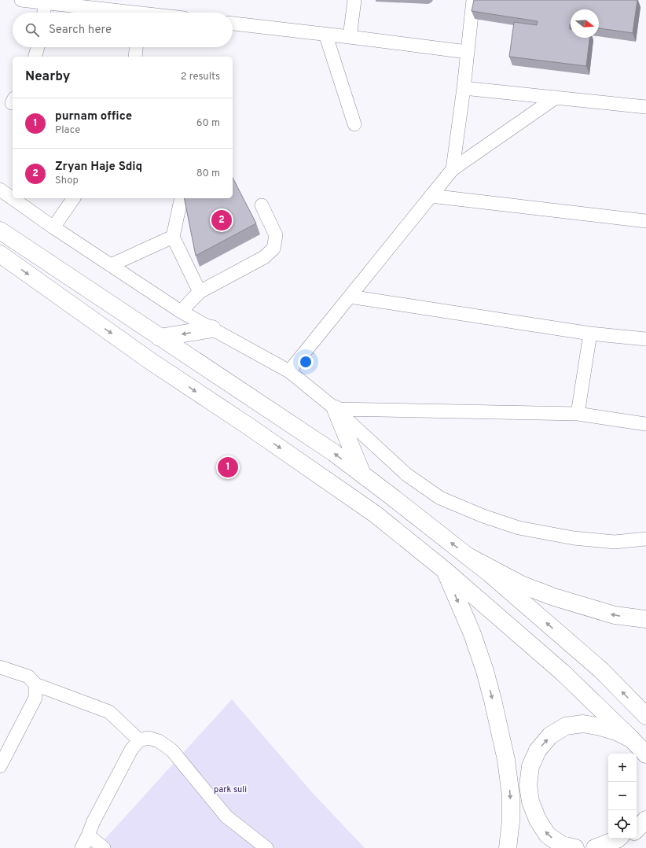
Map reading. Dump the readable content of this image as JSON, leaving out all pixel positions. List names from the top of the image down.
{
  "parks": ["park suli"],
  "north": "right",
  "page": {
    "search": "Search here",
    "heading": ["Nearby", "2 results"],
    "list": [
      {
        "mark": "1",
        "name": "purnam office",
        "note": "Place",
        "value": "60 m"
      },
      {
        "mark": "2",
        "name": "Zryan Haje Sdiq",
        "note": "Shop",
        "value": "80 m"
      }
    ],
    "pins": ["2", "1"],
    "map_buttons": ["+", "−"]
  }
}
